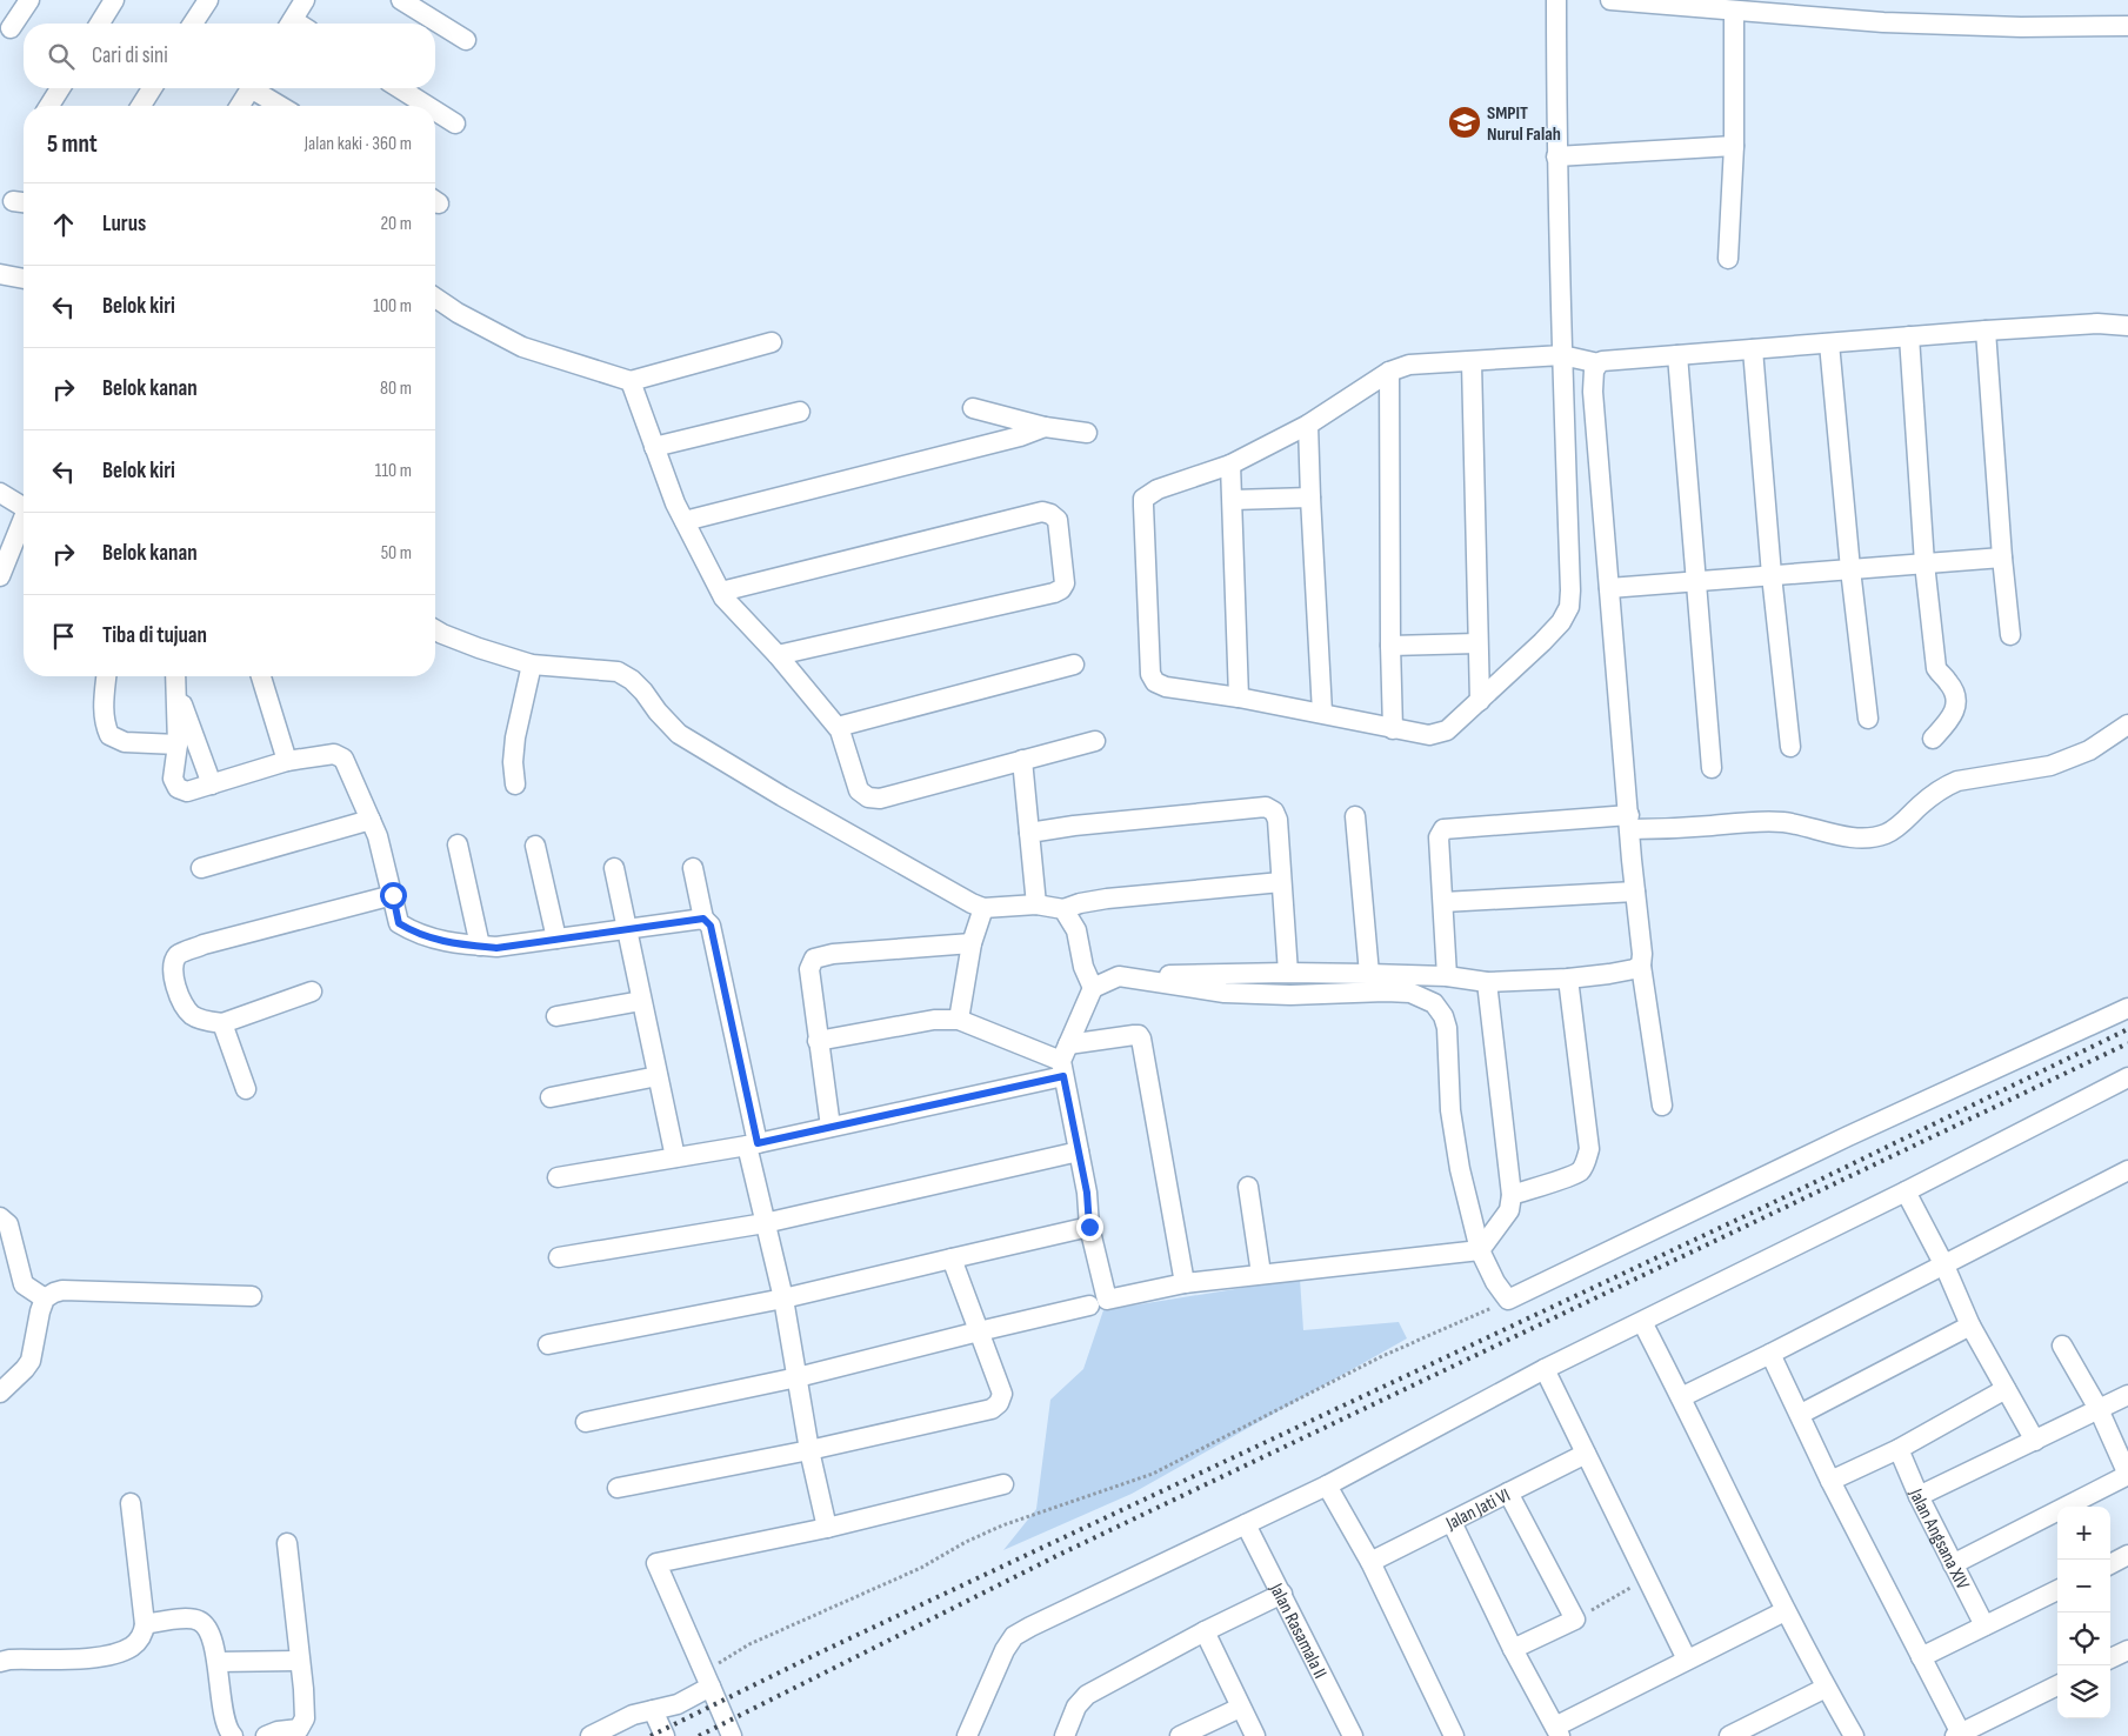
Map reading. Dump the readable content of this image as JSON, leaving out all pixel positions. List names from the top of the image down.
{
  "streets": {
    "street": ["Jalan Jati VI", "Jalan Angsana XIV", "Jalan Rasamala II"]
  },
  "places": {
    "school or university": ["SMPIT Nurul Falah"]
  },
  "page": {
    "search": "Cari di sini",
    "heading": ["5 mnt", "Jalan kaki · 360 m"],
    "list": [
      ["Lurus", "20 m"],
      ["Belok kiri", "100 m"],
      ["Belok kanan", "80 m"],
      ["Belok kiri", "110 m"],
      ["Belok kanan", "50 m"],
      "Tiba di tujuan"
    ],
    "map_buttons": ["+", "−"]
  }
}
